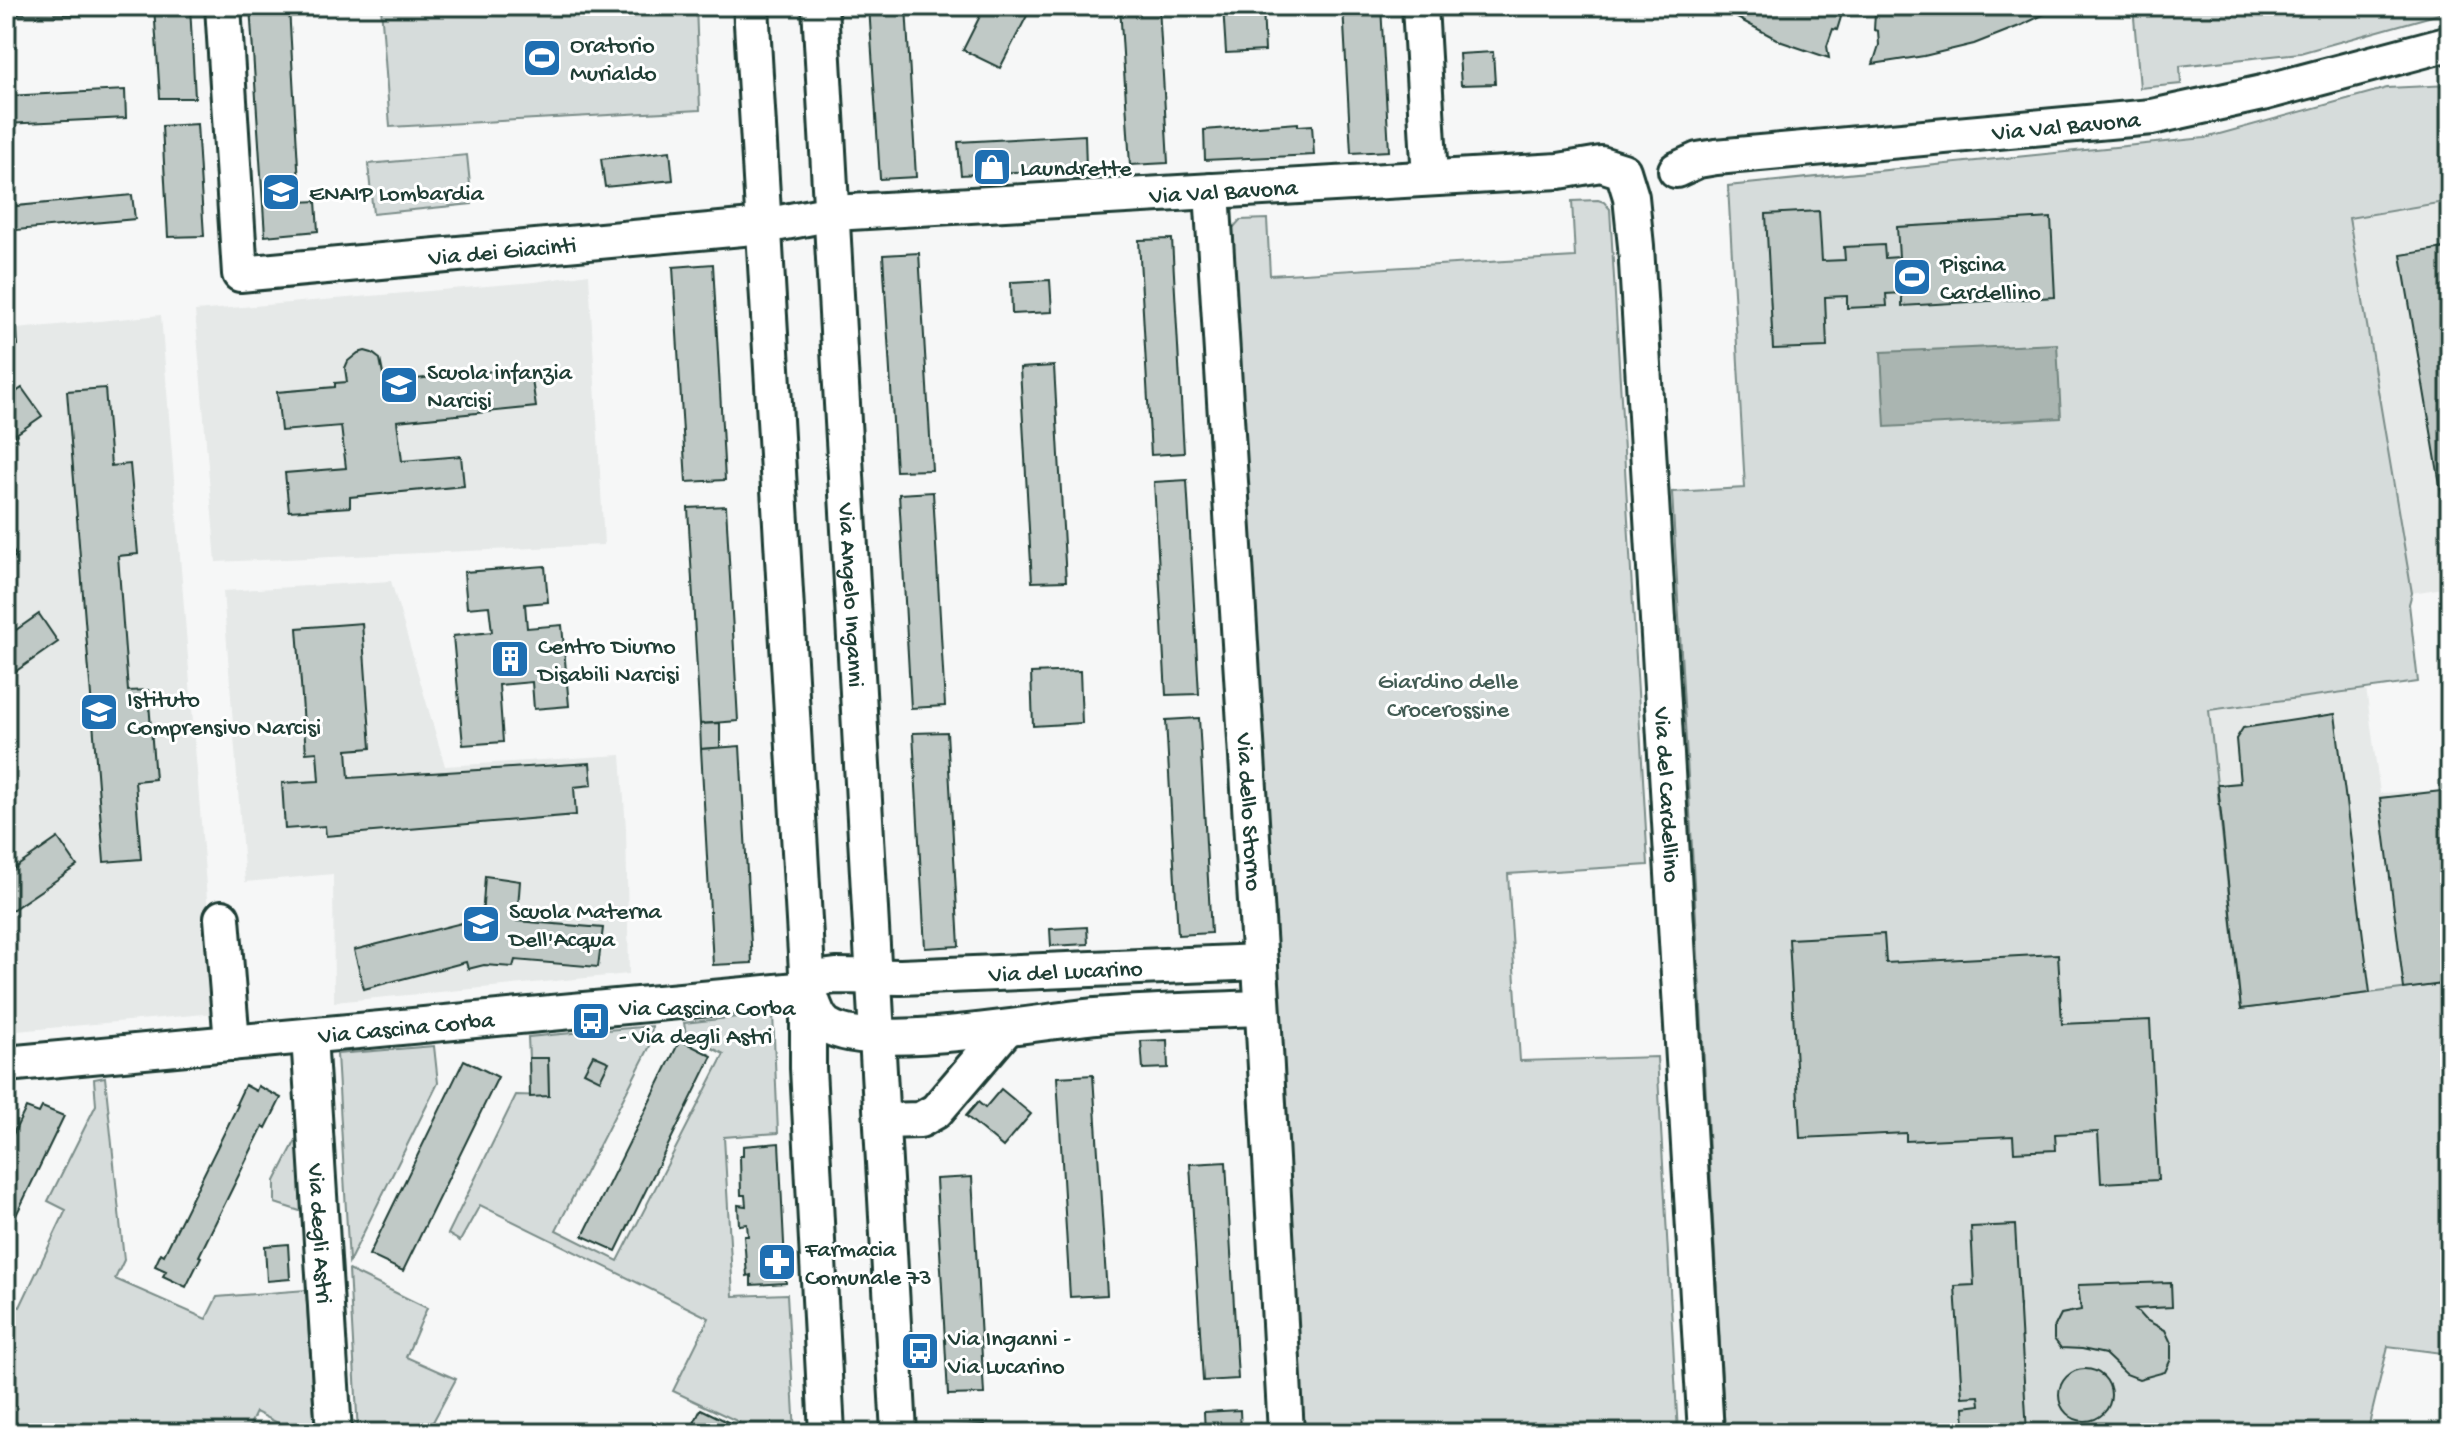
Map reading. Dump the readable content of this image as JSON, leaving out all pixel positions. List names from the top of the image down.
{
  "streets": {
    "street": [
      "Via Val Bavona",
      "Via dei Giacinti",
      "Via Angelo Inganni",
      "Via del Cardellino",
      "Via dello Storno",
      "Via del Lucarino",
      "Via Cascina Corba",
      "Via degli Astri"
    ]
  },
  "crossings": [
    ["Via Val Bavona", "Via Angelo Inganni"],
    ["Via Val Bavona", "Via del Cardellino"],
    ["Via Val Bavona", "Via dello Storno"],
    ["Via Angelo Inganni", "Via del Lucarino"],
    ["Via dello Storno", "Via del Lucarino"],
    ["Via Cascina Corba", "Via degli Astri"]
  ],
  "parks": ["Giardino delle Crocerossine"],
  "places": {
    "sports": ["Oratorio Murialdo", "Piscina Cardellino"],
    "shop": ["Laundrette"],
    "school or university": [
      "ENAIP Lombardia",
      "Scuola infanzia Narcisi",
      "Istituto Comprensivo Narcisi",
      "Scuola Materna Dell'Acqua"
    ],
    "building": ["Centro Diurno Disabili Narcisi"],
    "bus stop": ["Via Cascina Corba - Via degli Astri", "Via Inganni - Via Lucarino"],
    "pharmacy": ["Farmacia Comunale 73"]
  }
}
